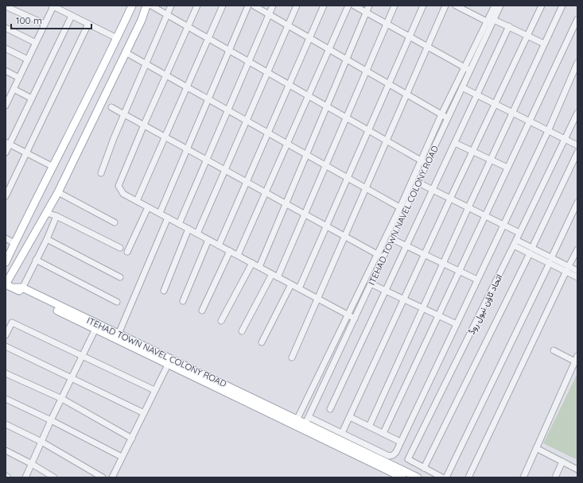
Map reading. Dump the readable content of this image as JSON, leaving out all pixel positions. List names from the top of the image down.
{
  "streets": {
    "main road": ["ITEHAD TOWN NAVEL COLONY ROAD"],
    "street": ["اتحاد ٹاؤن نیول روڈ"]
  },
  "scale_bar": "100 m"
}
